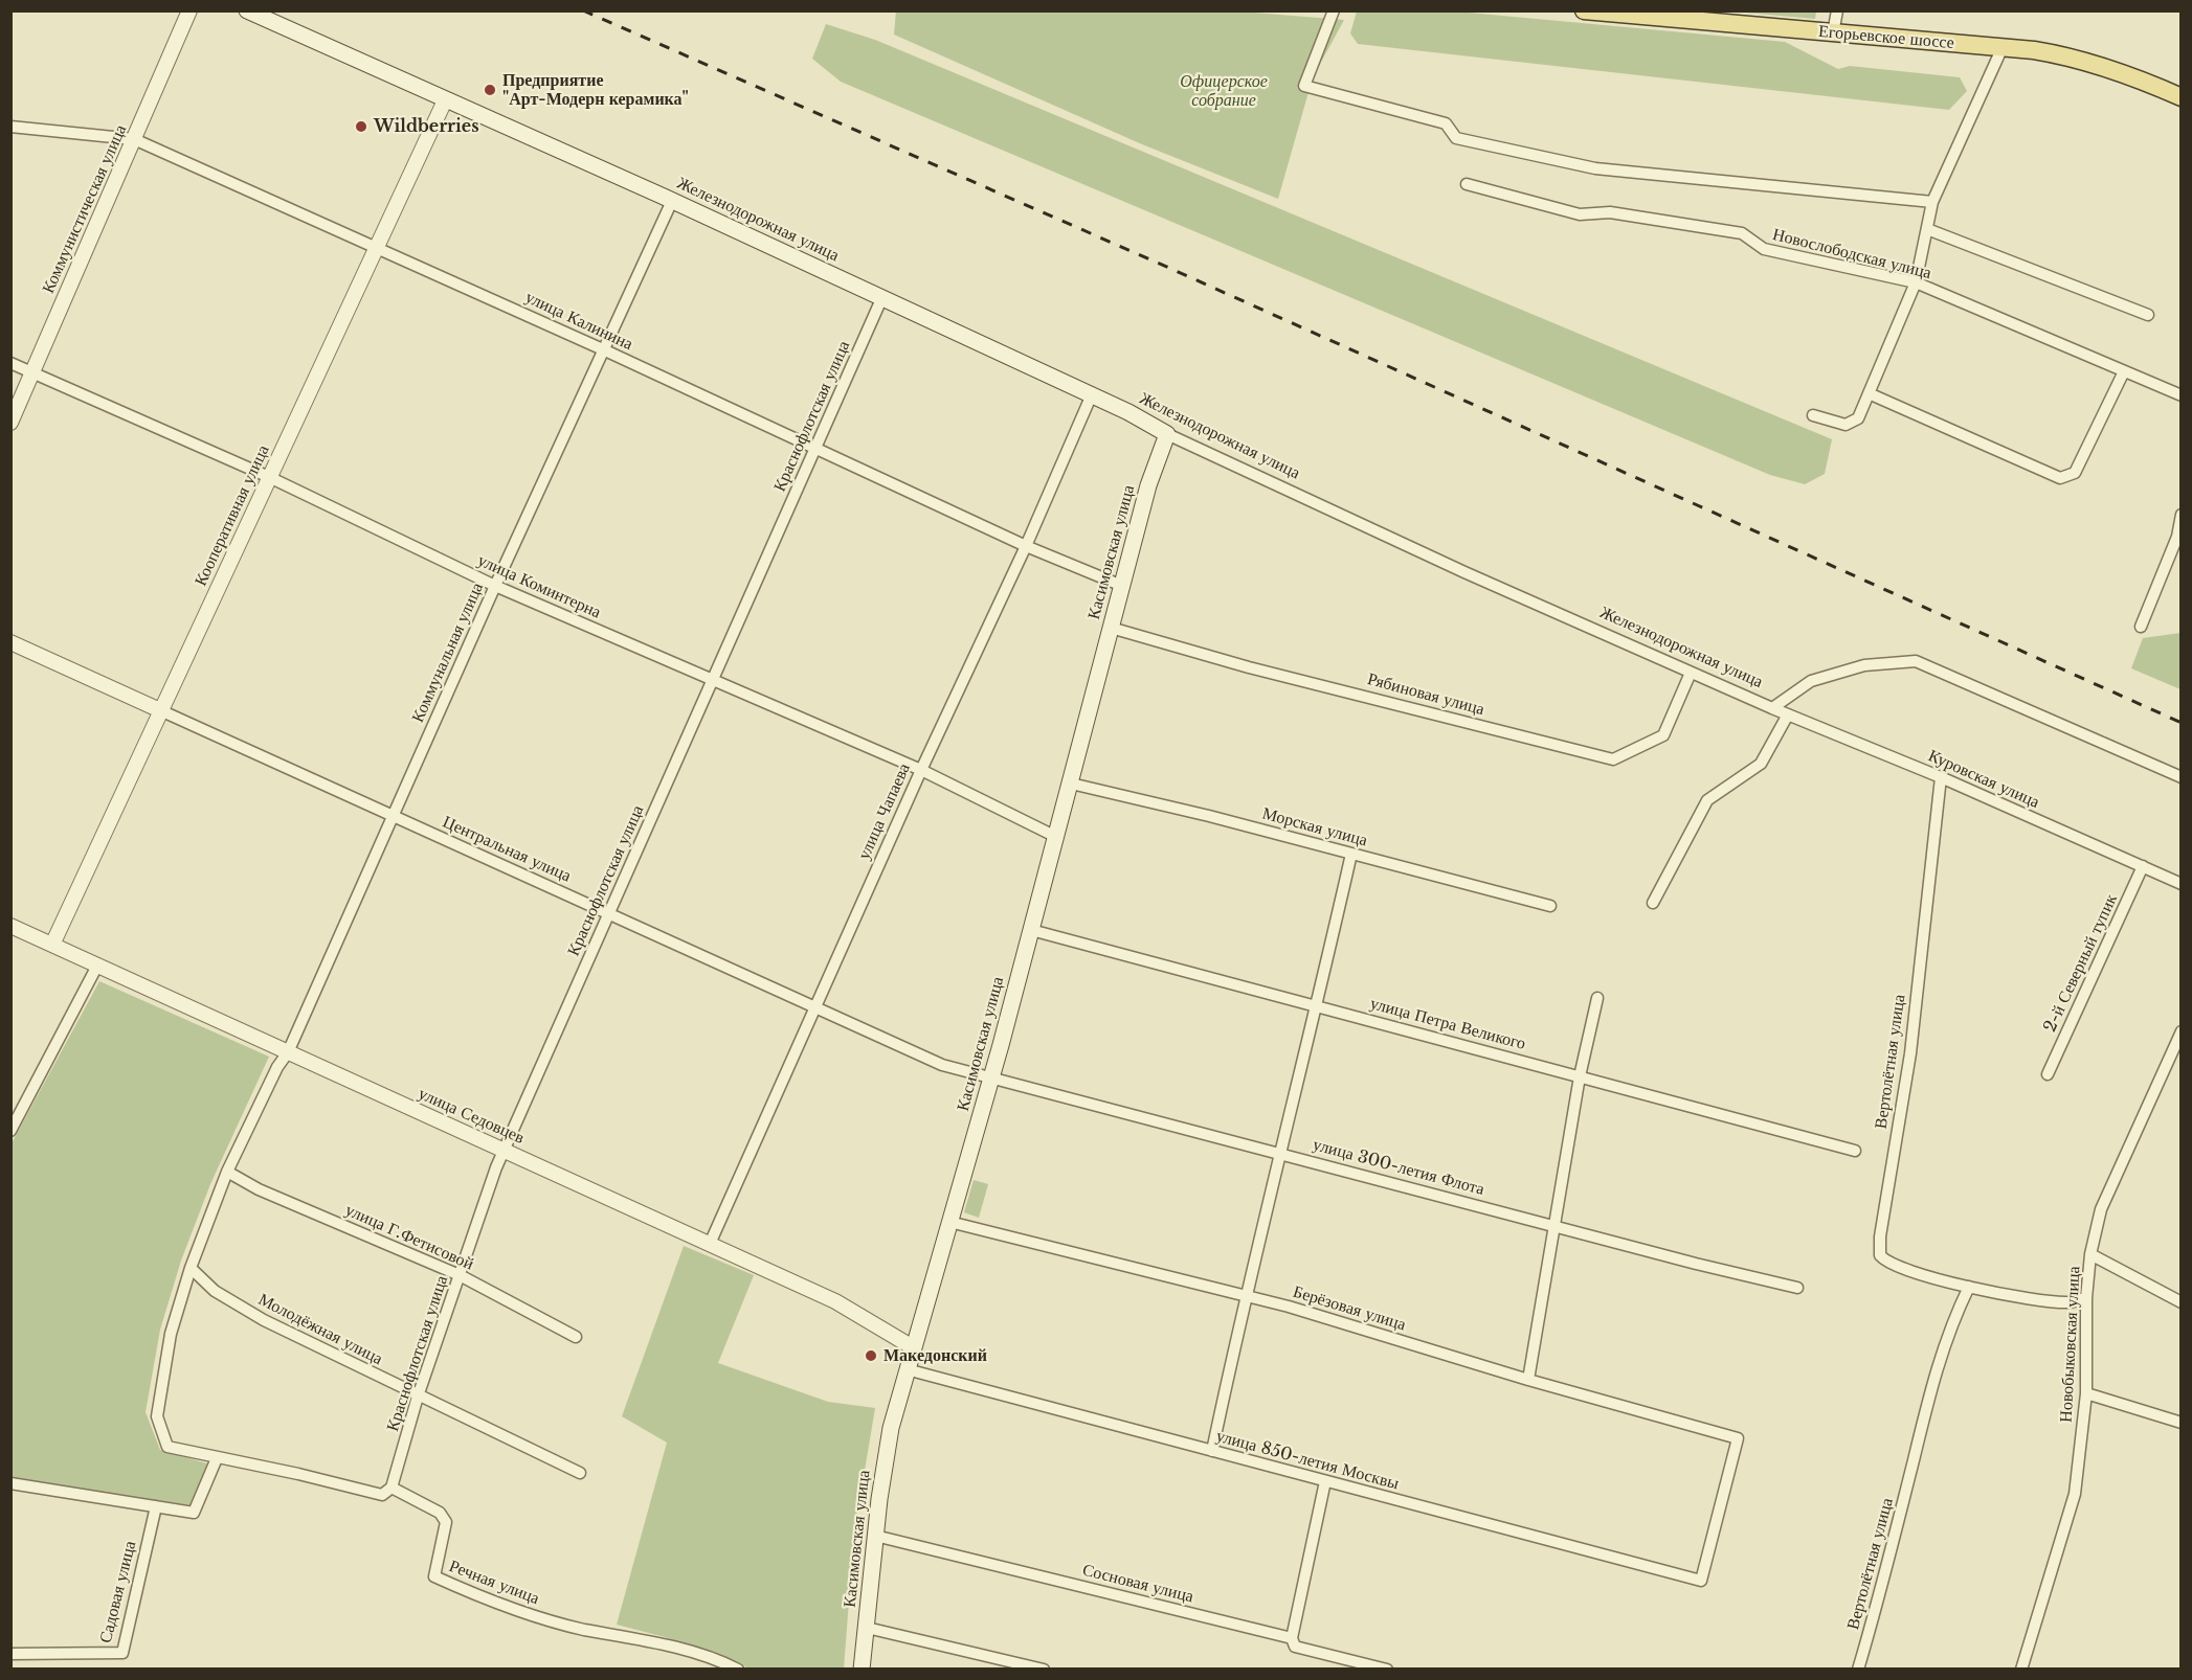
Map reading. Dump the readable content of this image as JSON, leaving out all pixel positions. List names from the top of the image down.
{
  "streets": {
    "main road": ["Егорьевское шоссе", "Железнодорожная улица", "Касимовская улица"],
    "street": [
      "Коммунистическая улица",
      "Новослободская улица",
      "улица Калинина",
      "Краснофлотская улица",
      "Кооперативная улица",
      "улица Коминтерна",
      "Коммунальная улица",
      "Рябиновая улица",
      "Куровская улица",
      "улица Чапаева",
      "Морская улица",
      "Центральная улица",
      "2-й Северный тупик",
      "улица Петра Великого",
      "Вертолётная улица",
      "улица Седовцев",
      "улица 300-летия Флота",
      "улица Г.Фетисовой",
      "Берёзовая улица",
      "Молодёжная улица",
      "Новобыковская улица",
      "улица 850-летия Москвы",
      "Речная улица",
      "Сосновая улица",
      "Садовая улица"
    ]
  },
  "crossings": [
    ["Коммунистическая улица", "улица Калинина"],
    ["Коммунистическая улица", "улица Коминтерна"],
    ["Железнодорожная улица", "Краснофлотская улица"],
    ["Железнодорожная улица", "Кооперативная улица"],
    ["Железнодорожная улица", "Касимовская улица"],
    ["Железнодорожная улица", "Коммунальная улица"],
    ["Железнодорожная улица", "Рябиновая улица"],
    ["Железнодорожная улица", "Куровская улица"],
    ["Железнодорожная улица", "улица Чапаева"],
    ["улица Калинина", "Краснофлотская улица"],
    ["улица Калинина", "Кооперативная улица"],
    ["улица Калинина", "Касимовская улица"],
    ["улица Калинина", "Коммунальная улица"],
    ["улица Калинина", "улица Чапаева"],
    ["Краснофлотская улица", "улица Коминтерна"],
    ["Краснофлотская улица", "Центральная улица"],
    ["Краснофлотская улица", "улица Седовцев"],
    ["Краснофлотская улица", "улица Г.Фетисовой"],
    ["Краснофлотская улица", "Молодёжная улица"],
    ["Краснофлотская улица", "Речная улица"],
    ["Кооперативная улица", "улица Коминтерна"],
    ["Кооперативная улица", "Центральная улица"],
    ["Кооперативная улица", "улица Седовцев"],
    ["Касимовская улица", "улица Коминтерна"],
    ["Касимовская улица", "Рябиновая улица"],
    ["Касимовская улица", "Морская улица"],
    ["Касимовская улица", "Центральная улица"],
    ["Касимовская улица", "улица Петра Великого"],
    ["Касимовская улица", "улица Седовцев"],
    ["Касимовская улица", "улица 300-летия Флота"],
    ["Касимовская улица", "Берёзовая улица"],
    ["Касимовская улица", "улица 850-летия Москвы"],
    ["Касимовская улица", "Сосновая улица"],
    ["улица Коминтерна", "Коммунальная улица"],
    ["улица Коминтерна", "улица Чапаева"],
    ["Коммунальная улица", "Центральная улица"],
    ["Коммунальная улица", "улица Седовцев"],
    ["Коммунальная улица", "улица Г.Фетисовой"],
    ["Коммунальная улица", "Молодёжная улица"],
    ["Куровская улица", "2-й Северный тупик"],
    ["Куровская улица", "Вертолётная улица"],
    ["улица Чапаева", "Центральная улица"],
    ["улица Чапаева", "улица Седовцев"],
    ["Центральная улица", "улица 300-летия Флота"],
    ["Вертолётная улица", "Новобыковская улица"],
    ["Берёзовая улица", "улица 850-летия Москвы"]
  ],
  "parks": ["Офицерское собрание"],
  "places": ["Предприятие \"Арт-Модерн керамика\"", "Wildberries", "Македонский"]
}
